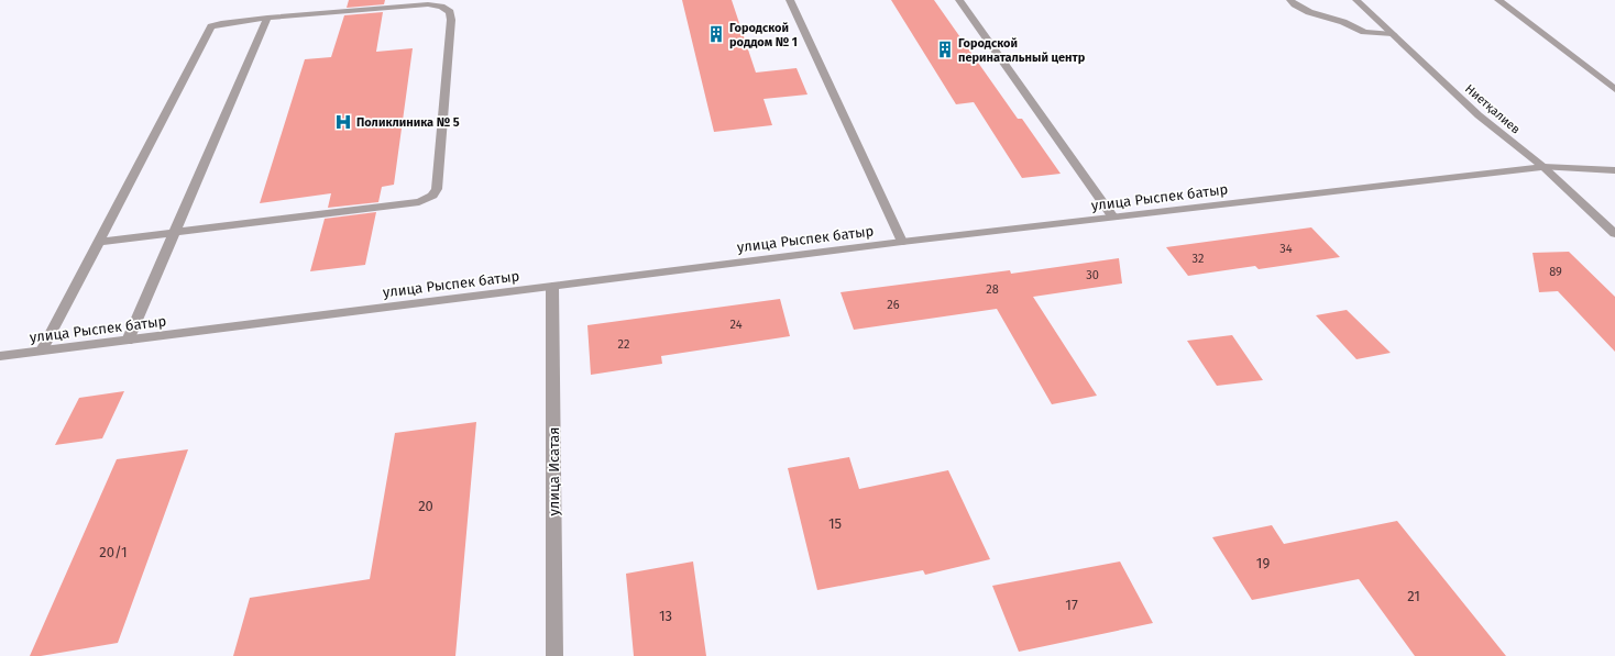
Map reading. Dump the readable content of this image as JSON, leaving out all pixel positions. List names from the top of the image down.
{
  "streets": {
    "street": ["Ниетқалиев", "улица Рыспек батыр", "улица Исатая"]
  },
  "crossings": [
    ["Ниетқалиев", "улица Рыспек батыр"],
    ["улица Рыспек батыр", "улица Исатая"]
  ],
  "places": {
    "building": ["Городской роддом № 1", "Городской перинатальный центр"],
    "hospital": ["Поликлиника № 5"]
  },
  "house_numbers": [
    "34",
    "32",
    "89",
    "30",
    "28",
    "26",
    "24",
    "22",
    "20",
    "15",
    "20/1",
    "19",
    "21",
    "17",
    "13"
  ]
}
